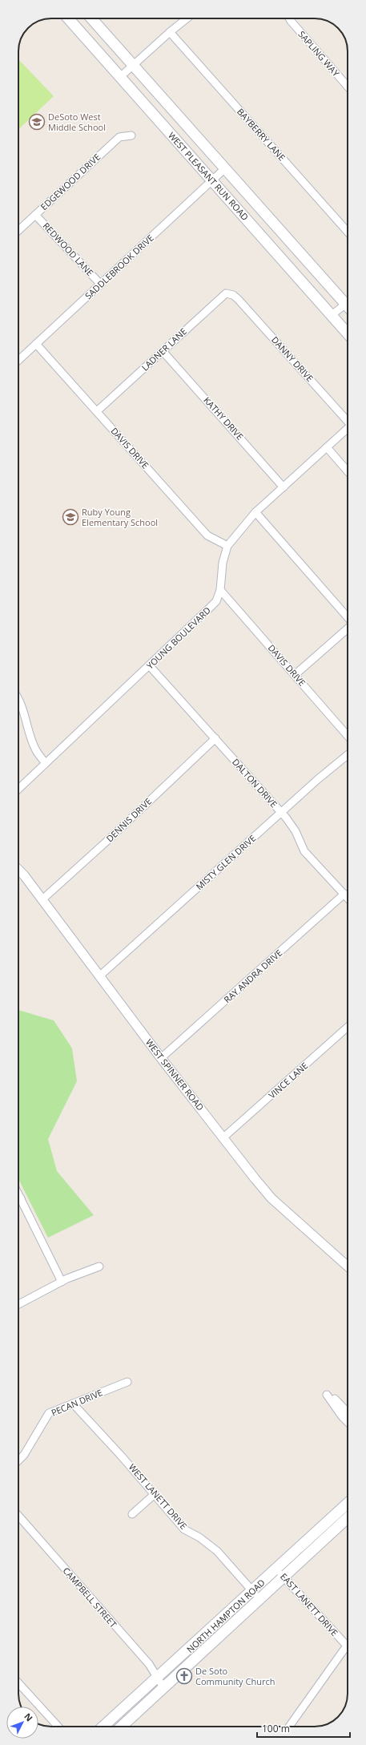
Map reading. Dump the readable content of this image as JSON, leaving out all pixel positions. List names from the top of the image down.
{
  "streets": {
    "main road": ["WEST PLEASANT RUN ROAD", "NORTH HAMPTON ROAD"],
    "street": [
      "SAPLING WAY",
      "BAYBERRY LANE",
      "EDGEWOOD DRIVE",
      "REDWOOD LANE",
      "SADDLEBROOK DRIVE",
      "LADNER LANE",
      "DANNY DRIVE",
      "KATHY DRIVE",
      "DAVIS DRIVE",
      "YOUNG BOULEVARD",
      "DALTON DRIVE",
      "DENNIS DRIVE",
      "MISTY GLEN DRIVE",
      "RAY ANDRA DRIVE",
      "WEST SPINNER ROAD",
      "VINCE LANE",
      "PECAN DRIVE",
      "WEST LANETT DRIVE",
      "CAMPBELL STREET",
      "EAST LANETT DRIVE"
    ]
  },
  "crossings": [
    ["WEST PLEASANT RUN ROAD", "SADDLEBROOK DRIVE"],
    ["EDGEWOOD DRIVE", "REDWOOD LANE"],
    ["REDWOOD LANE", "SADDLEBROOK DRIVE"],
    ["SADDLEBROOK DRIVE", "DAVIS DRIVE"],
    ["LADNER LANE", "DANNY DRIVE"],
    ["LADNER LANE", "KATHY DRIVE"],
    ["LADNER LANE", "DAVIS DRIVE"],
    ["KATHY DRIVE", "YOUNG BOULEVARD"],
    ["DAVIS DRIVE", "YOUNG BOULEVARD"],
    ["YOUNG BOULEVARD", "DALTON DRIVE"],
    ["DALTON DRIVE", "DENNIS DRIVE"],
    ["DALTON DRIVE", "MISTY GLEN DRIVE"],
    ["DALTON DRIVE", "RAY ANDRA DRIVE"],
    ["DENNIS DRIVE", "WEST SPINNER ROAD"],
    ["MISTY GLEN DRIVE", "WEST SPINNER ROAD"],
    ["RAY ANDRA DRIVE", "WEST SPINNER ROAD"],
    ["WEST SPINNER ROAD", "VINCE LANE"],
    ["PECAN DRIVE", "WEST LANETT DRIVE"],
    ["WEST LANETT DRIVE", "NORTH HAMPTON ROAD"],
    ["CAMPBELL STREET", "NORTH HAMPTON ROAD"],
    ["EAST LANETT DRIVE", "NORTH HAMPTON ROAD"]
  ],
  "places": {
    "school or university": ["DeSoto West Middle School", "Ruby Young Elementary School"],
    "church": ["De Soto Community Church"]
  },
  "scale_bar": "100 m",
  "north": "top right"
}
